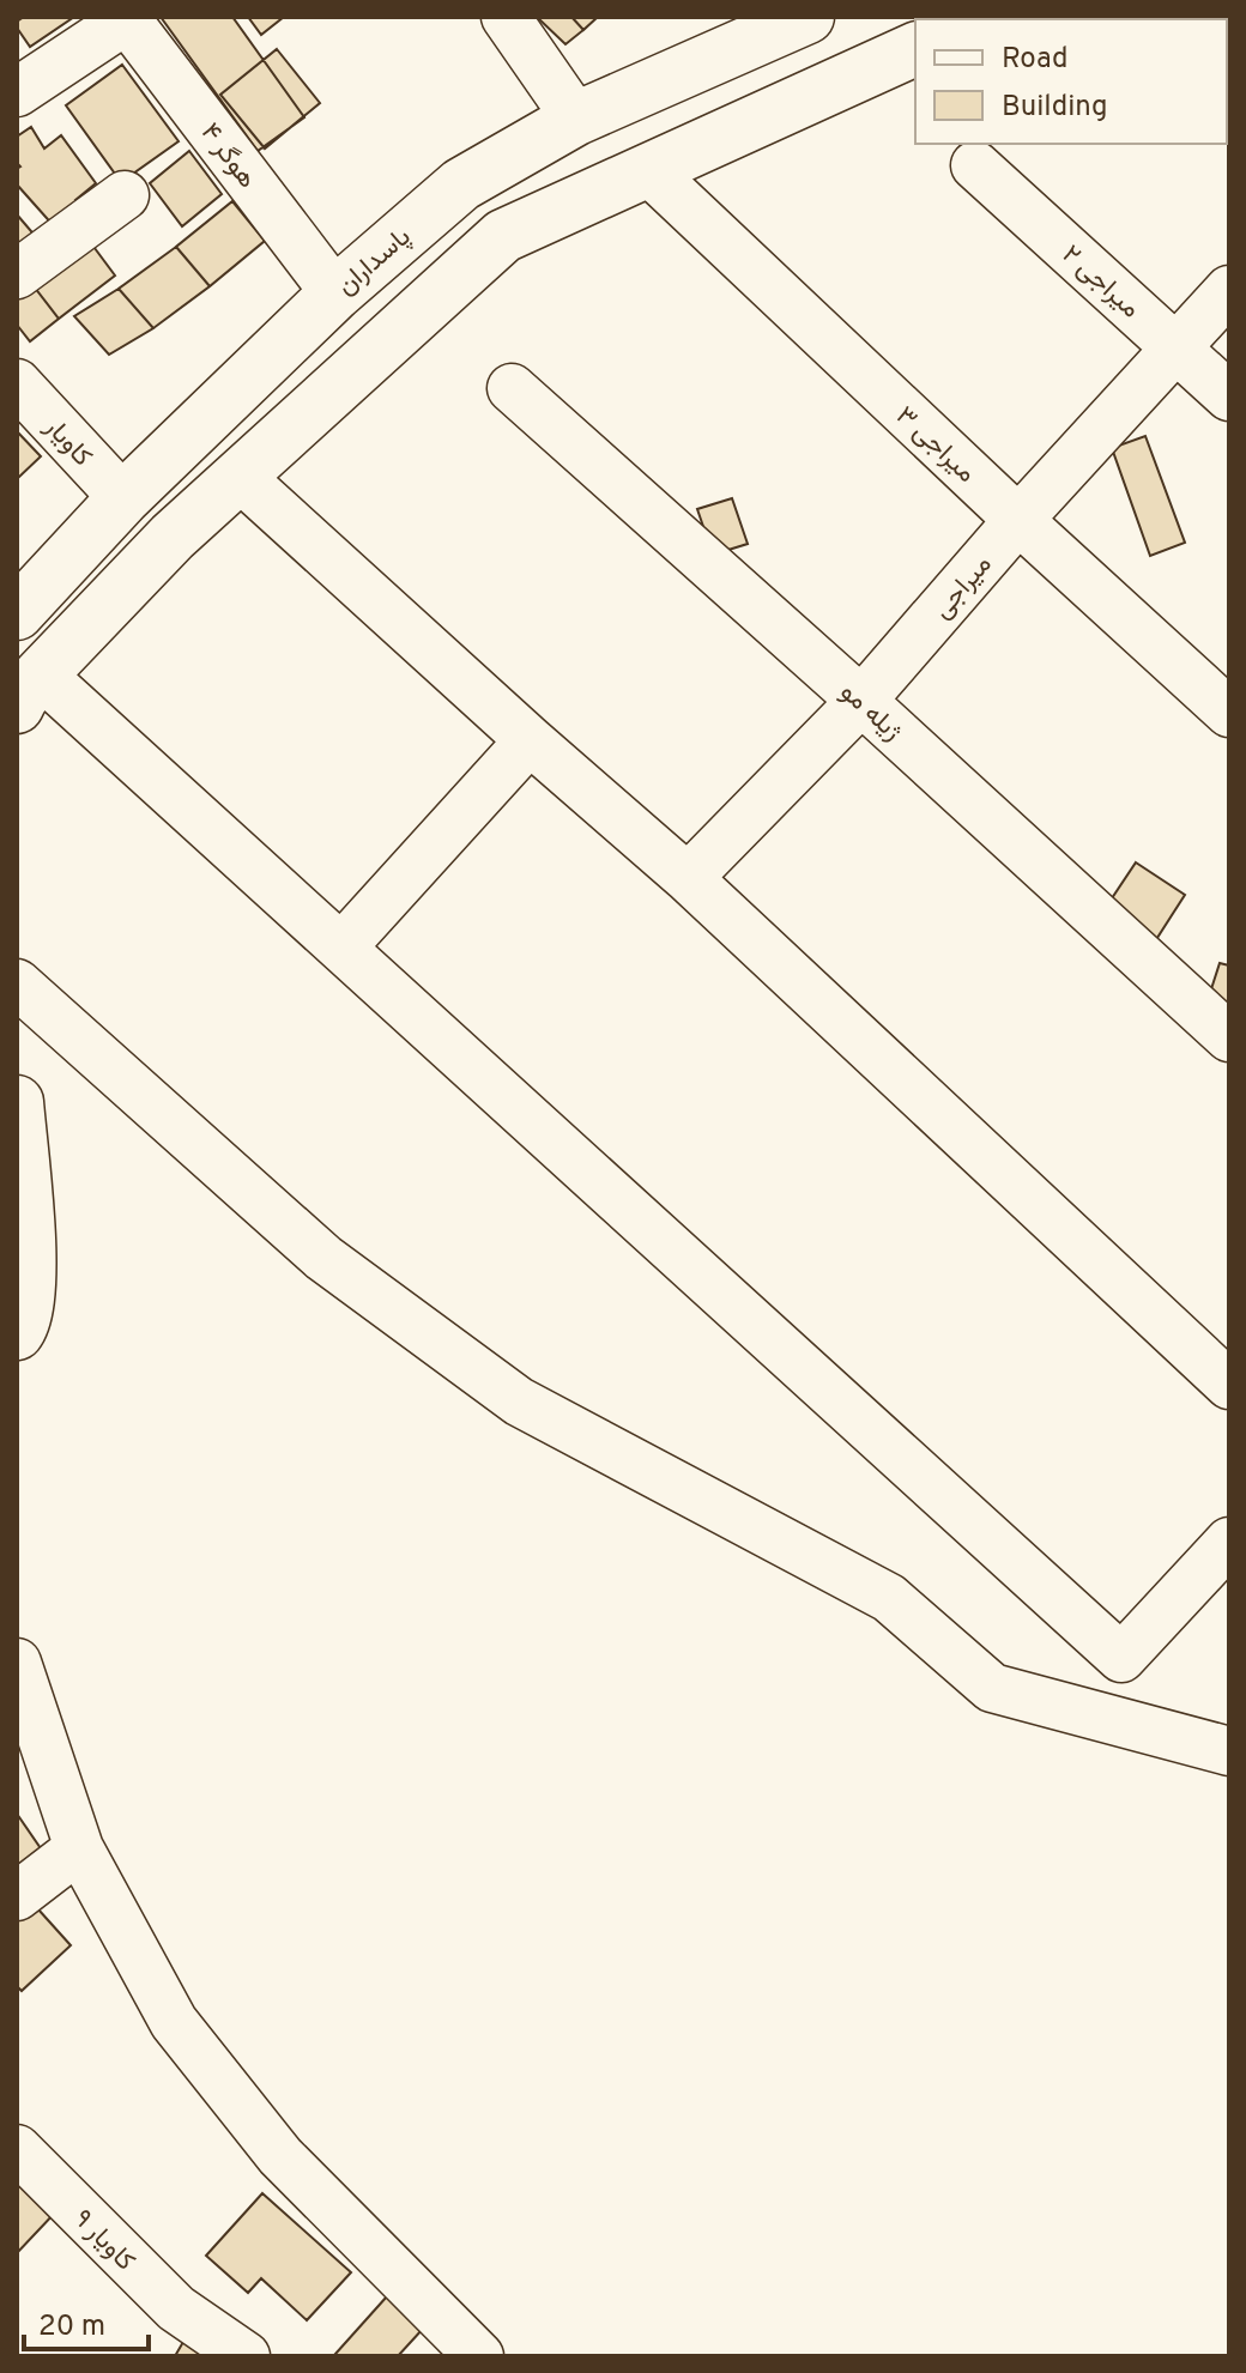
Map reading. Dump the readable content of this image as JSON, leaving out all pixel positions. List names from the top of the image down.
{
  "streets": {
    "main road": ["پاسداران"],
    "street": [
      "هوگر ۴",
      "میراجی ۲",
      "کاویار",
      "میراجی ۳",
      "میراجی",
      "ژیله مو",
      "کاویار ۹"
    ]
  },
  "crossings": [
    ["هوگر ۴", "پاسداران"],
    ["پاسداران", "کاویار"],
    ["میراجی ۲", "میراجی"],
    ["میراجی ۳", "میراجی"],
    ["میراجی", "ژیله مو"]
  ],
  "legend": ["Road", "Building"],
  "scale_bar": "20 m"
}
